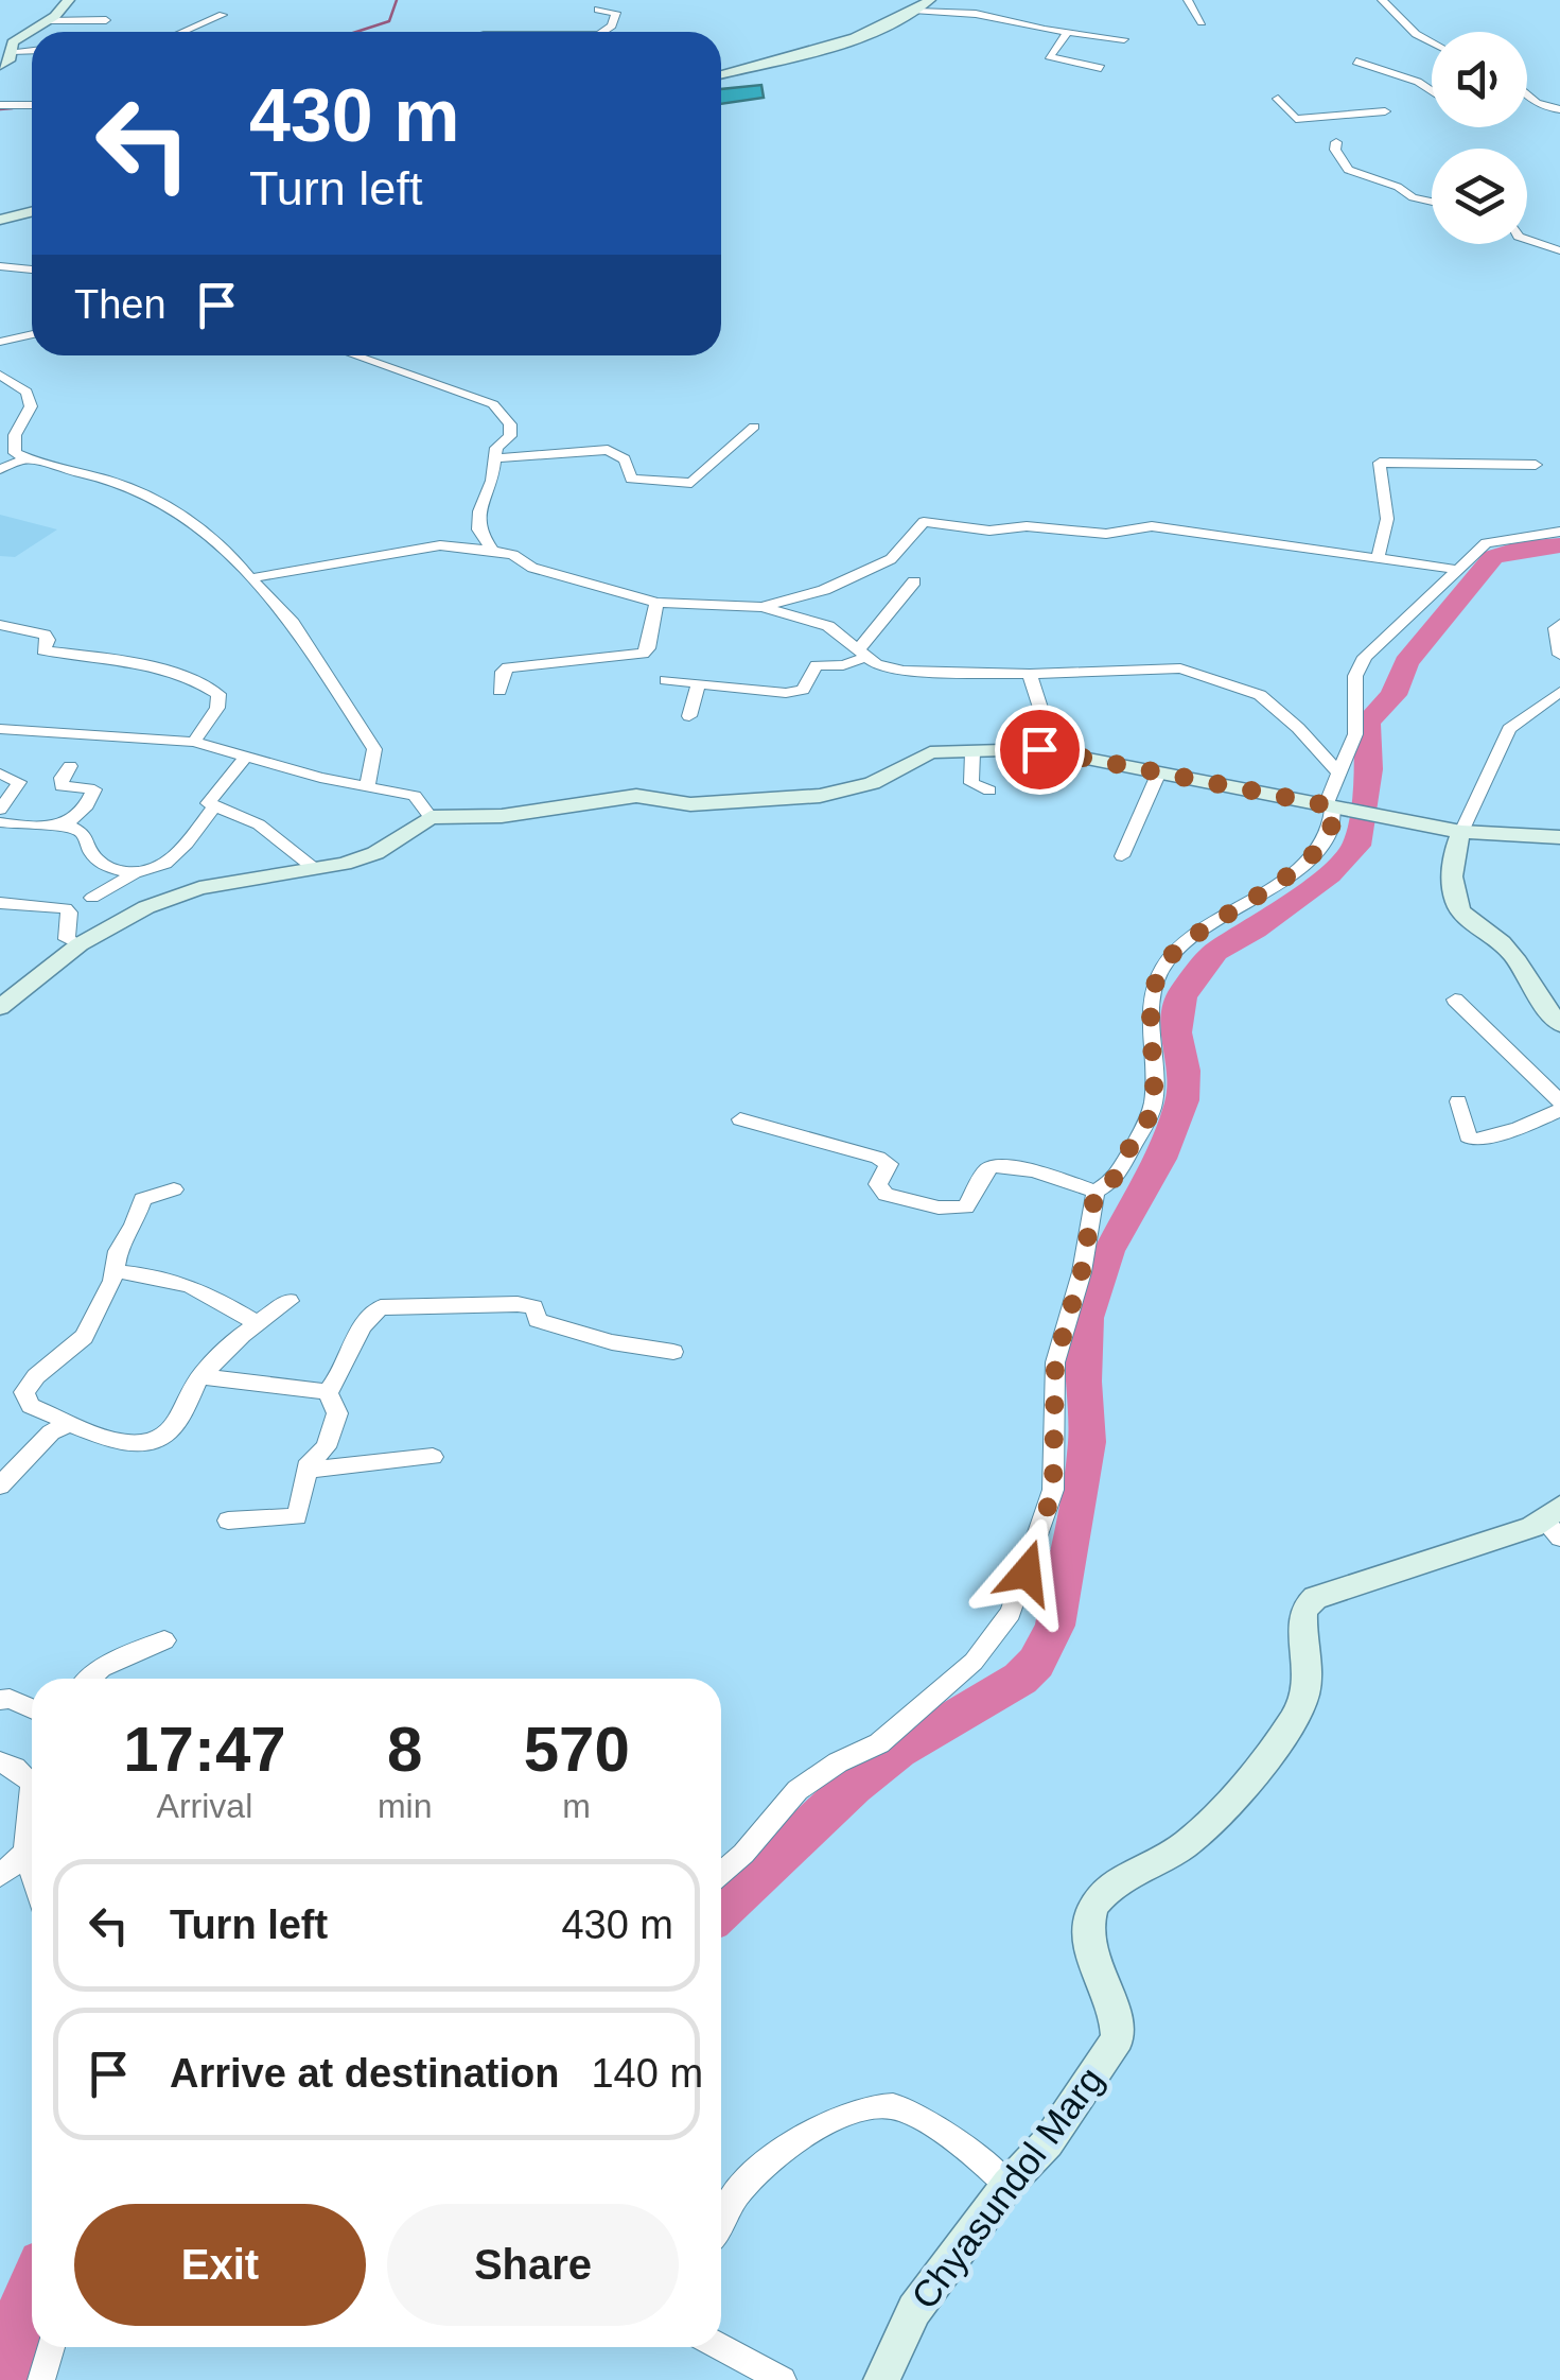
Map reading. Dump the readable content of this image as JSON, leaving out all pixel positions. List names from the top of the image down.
{
  "streets": {
    "street": ["Chyasundol Marg"]
  },
  "page": {
    "turn": ["430 m", "Turn left"],
    "then": "Then",
    "eta": [
      "17:47",
      "Arrival",
      "8",
      "min",
      "570",
      "m"
    ],
    "list": [
      {
        "name": "Turn left",
        "value": "430 m"
      },
      {
        "name": "Arrive at destination",
        "value": "140 m"
      }
    ],
    "buttons": ["Exit", "Share"]
  }
}
